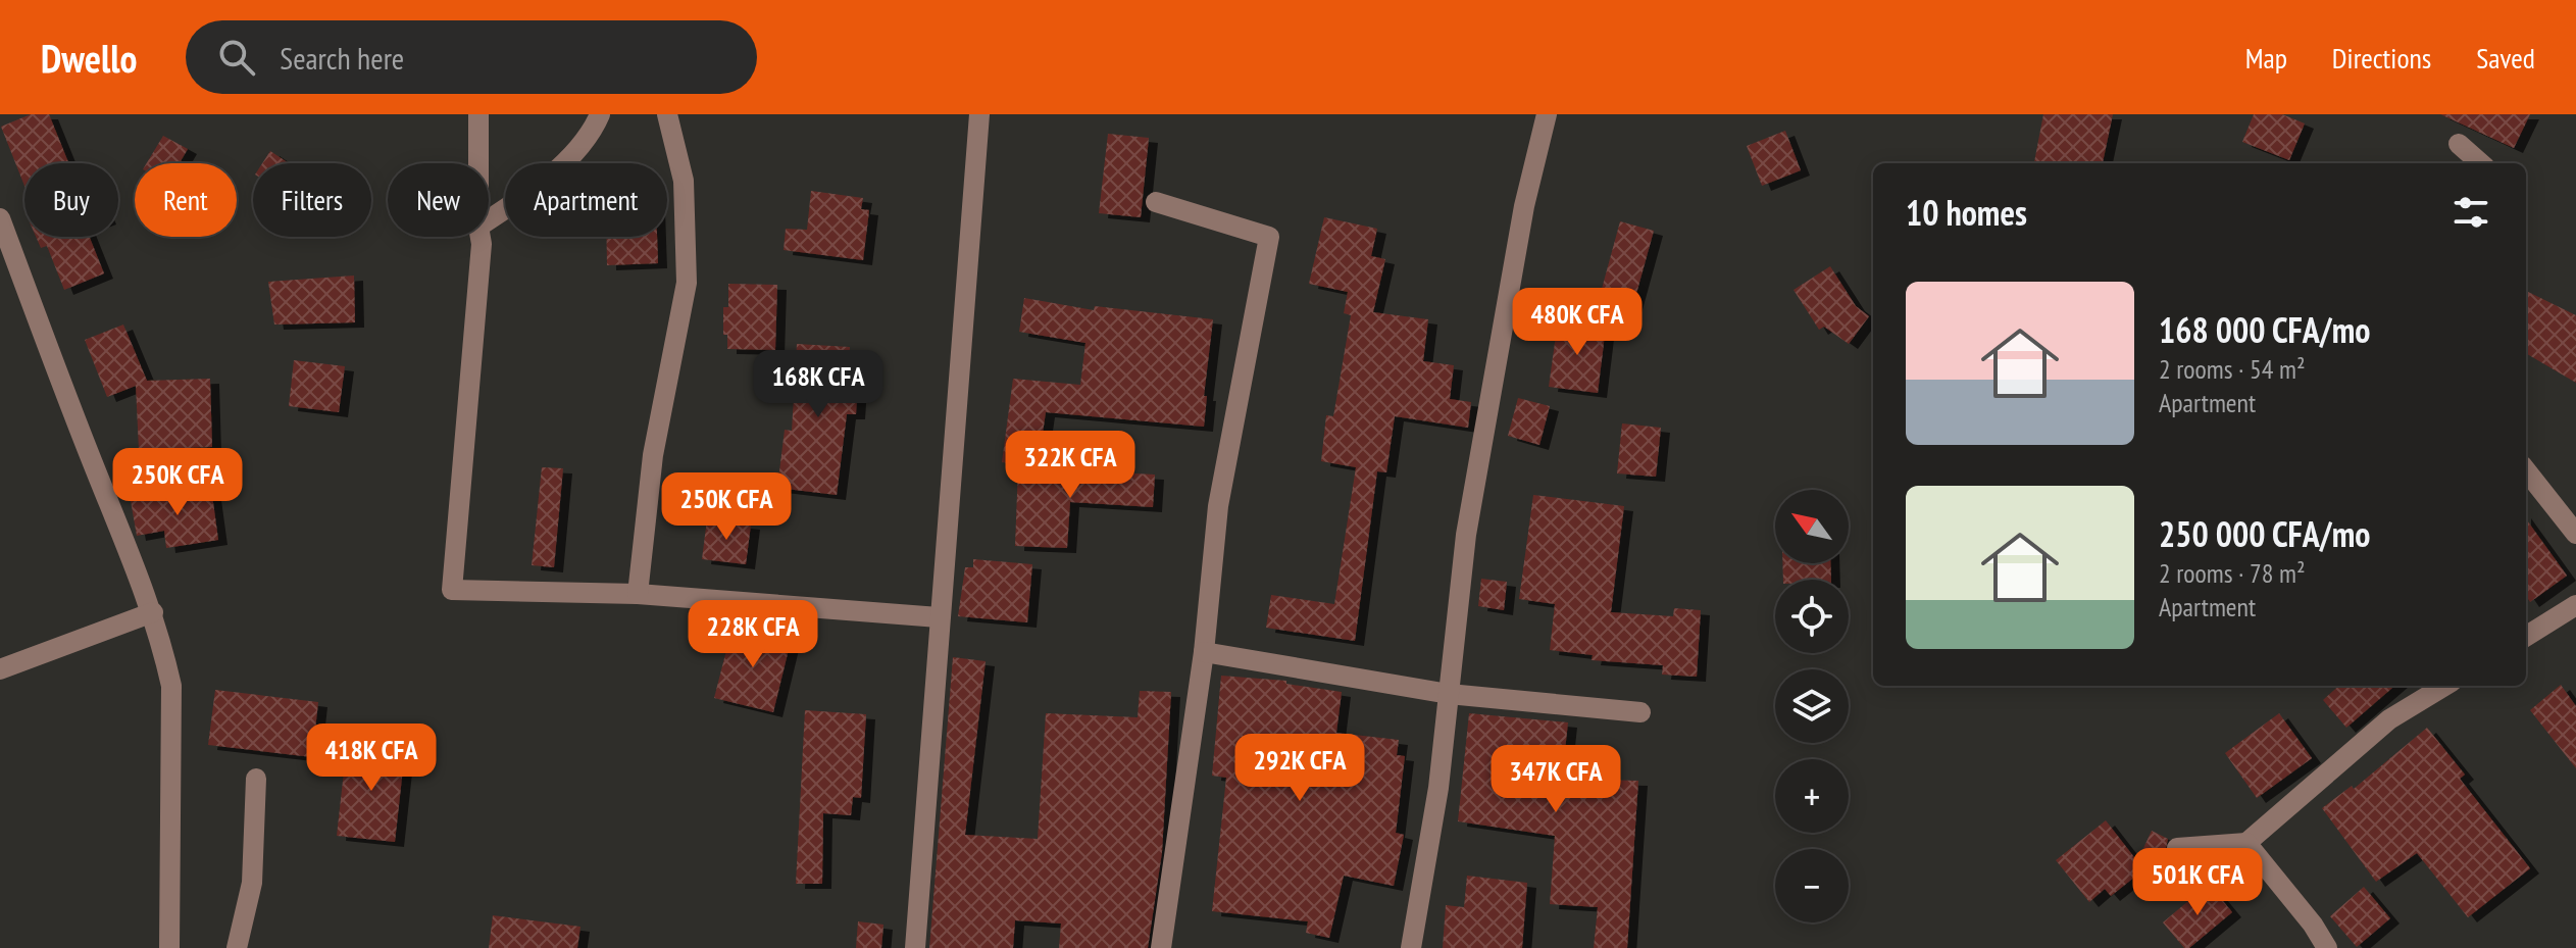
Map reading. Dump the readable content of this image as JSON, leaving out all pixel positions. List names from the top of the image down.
{
  "north": "top left",
  "page": {
    "header": "Dwello",
    "search": "Search here",
    "nav": ["Map", "Directions", "Saved"],
    "chip": [
      "Buy",
      "Rent",
      "Filters",
      "New",
      "Apartment"
    ],
    "heading": "10 homes",
    "list": [
      {
        "name": "168 000 CFA/mo",
        "note": "2 rooms · 54 m² · Apartment"
      },
      {
        "name": "250 000 CFA/mo",
        "note": "2 rooms · 78 m² · Apartment"
      }
    ],
    "price": [
      "480K CFA",
      "168K CFA",
      "322K CFA",
      "250K CFA",
      "250K CFA",
      "228K CFA",
      "418K CFA",
      "292K CFA",
      "347K CFA",
      "501K CFA"
    ],
    "map_buttons": ["+", "−"]
  }
}
